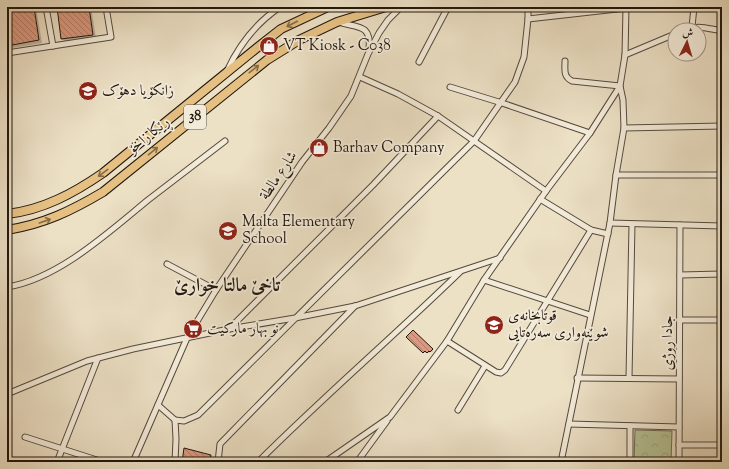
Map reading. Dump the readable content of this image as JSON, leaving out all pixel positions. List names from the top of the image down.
{
  "streets": {
    "highway": ["38", "ڕێکا زاخۆ"],
    "street": ["شارع مالطة", "جادا روژی"]
  },
  "crossings": [
    ["ڕێکا زاخۆ", "شارع مالطة"]
  ],
  "districts": ["تاخێ مالتا خوارێ"],
  "places": {
    "shop": ["VT Kiosk - C038", "Barhav Company"],
    "school or university": ["زانکۆیا دهۆک", "Malta Elementary School", "قوتابخانەی شوێنەواری سەرەتایی"],
    "supermarket": ["نو بهار ماركيت"]
  },
  "north": "top"
}
